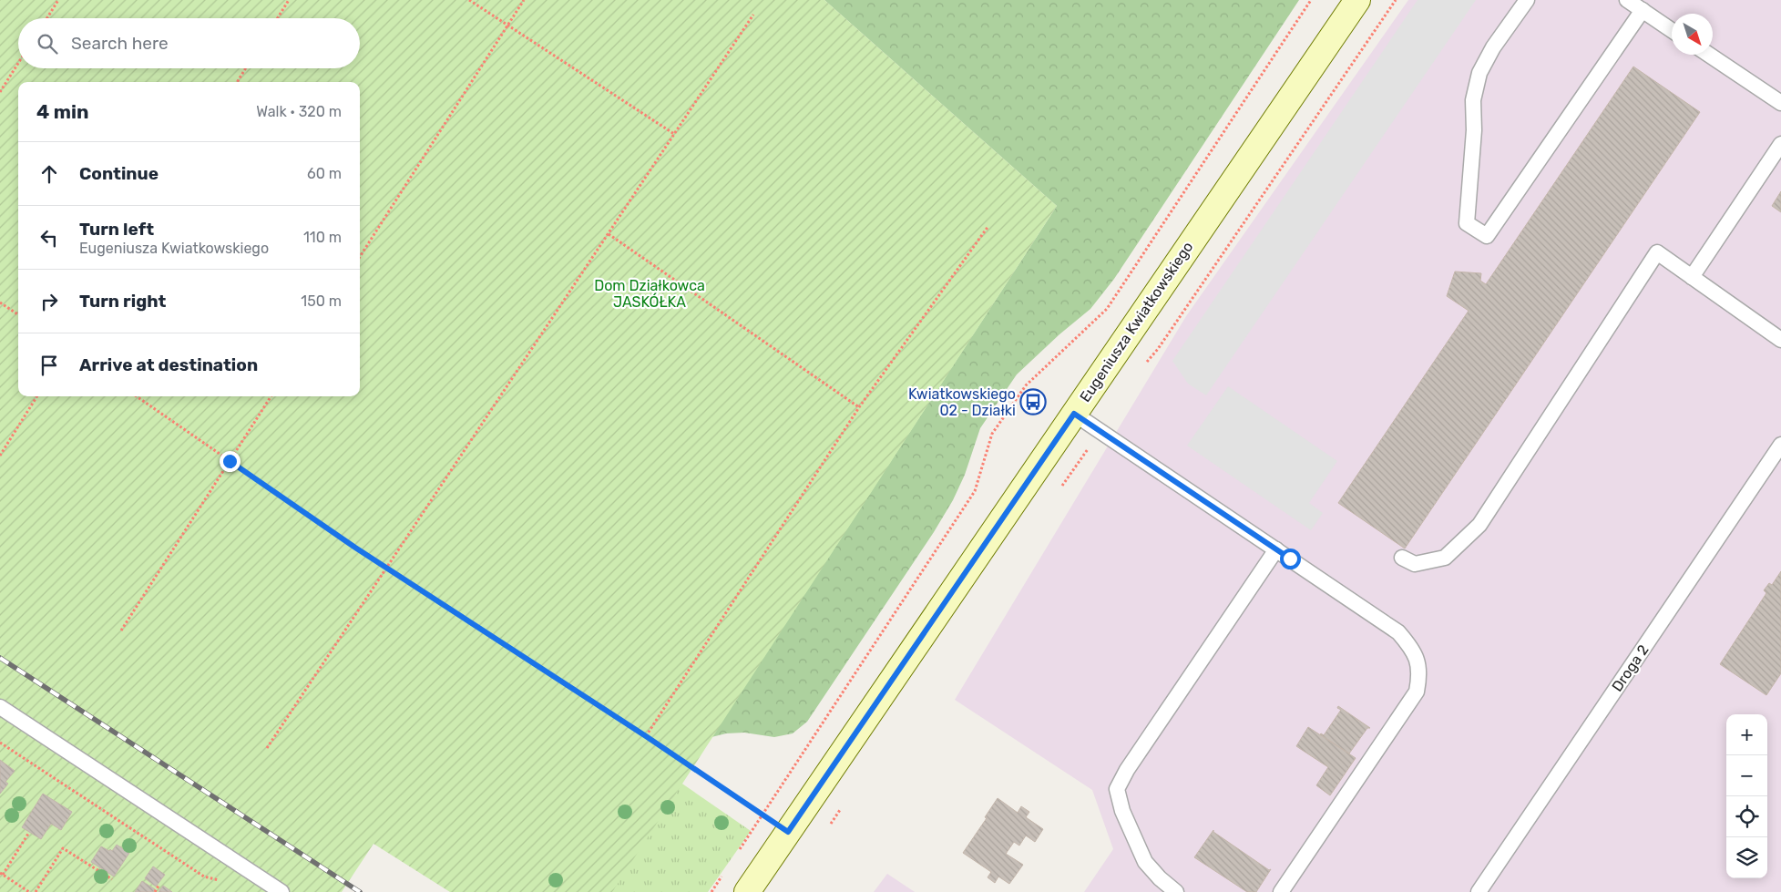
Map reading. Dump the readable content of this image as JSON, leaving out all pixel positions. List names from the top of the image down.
{
  "streets": {
    "main road": ["Eugeniusza Kwiatkowskiego"],
    "lane": ["Droga 2"]
  },
  "parks": ["Dom Działkowca JASKÓŁKA"],
  "places": {
    "bus stop": ["Kwiatkowskiego 02 - Działki"]
  },
  "north": "bottom right",
  "page": {
    "search": "Search here",
    "heading": ["4 min", "Walk · 320 m"],
    "list": [
      ["Continue", "60 m"],
      ["Turn left", "Eugeniusza Kwiatkowskiego", "110 m"],
      ["Turn right", "150 m"],
      "Arrive at destination"
    ],
    "map_buttons": ["+", "−"]
  }
}
